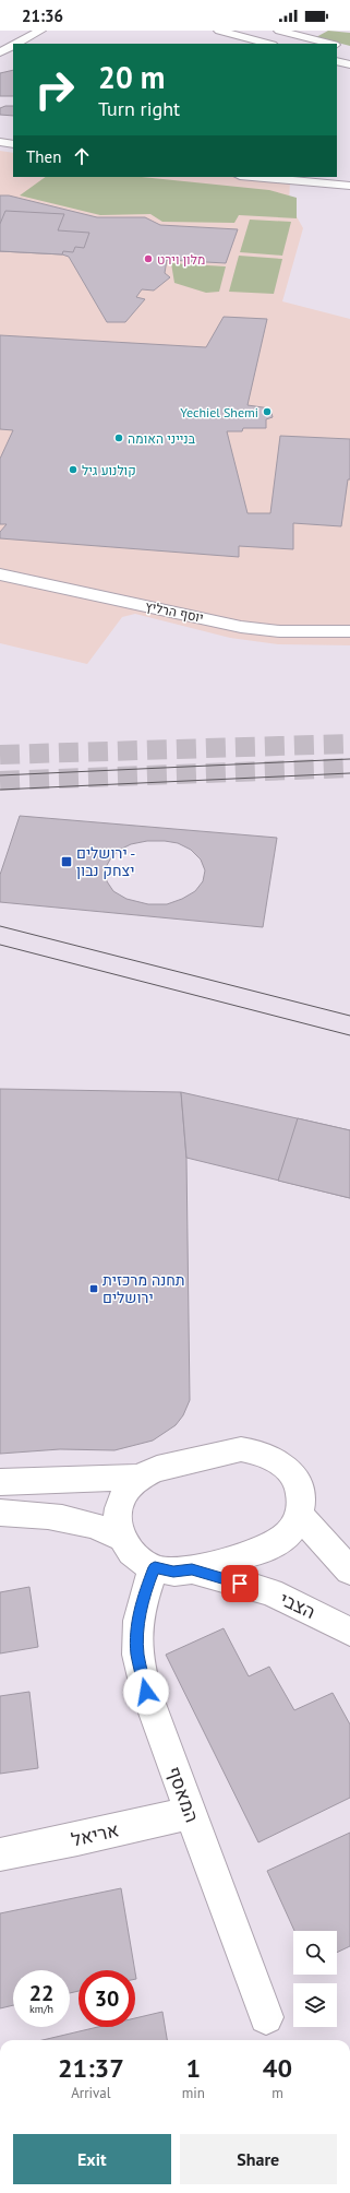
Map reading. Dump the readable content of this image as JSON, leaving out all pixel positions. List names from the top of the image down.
{
  "streets": {
    "street": [
      "יוסף הרליץ",
      "הצבי",
      "המאסף",
      "אריאל"
    ]
  },
  "crossings": [
    ["הצבי", "המאסף"],
    ["המאסף", "אריאל"]
  ],
  "places": {
    "other": [
      "מלון וירט",
      "Yechiel Shemi",
      "בנייני האומה",
      "קולנוע גיל"
    ],
    "transit": ["ירושלים - יצחק נבון", "תחנה מרכזית ירושלים"]
  },
  "page": {
    "status": "21:36",
    "turn": ["20 m", "Turn right"],
    "then": "Then",
    "speed": "22 km/h",
    "limit": "30",
    "eta": [
      "21:37",
      "Arrival",
      "1",
      "min",
      "40",
      "m"
    ],
    "buttons": ["Exit", "Share"]
  }
}
